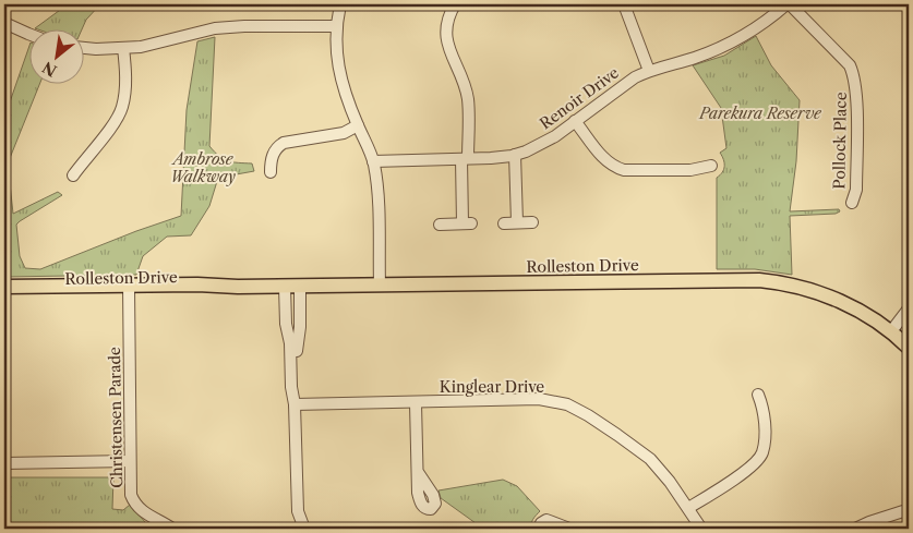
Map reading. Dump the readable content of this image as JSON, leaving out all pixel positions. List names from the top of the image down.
{
  "streets": {
    "main road": ["Rolleston Drive"],
    "street": [
      "Renoir Drive",
      "Pollock Place",
      "Kinglear Drive",
      "Christensen Parade"
    ]
  },
  "crossings": [
    ["Renoir Drive", "Pollock Place"],
    ["Rolleston Drive", "Christensen Parade"]
  ],
  "parks": ["Parekura Reserve", "Ambrose Walkway"],
  "north": "bottom left"
}
